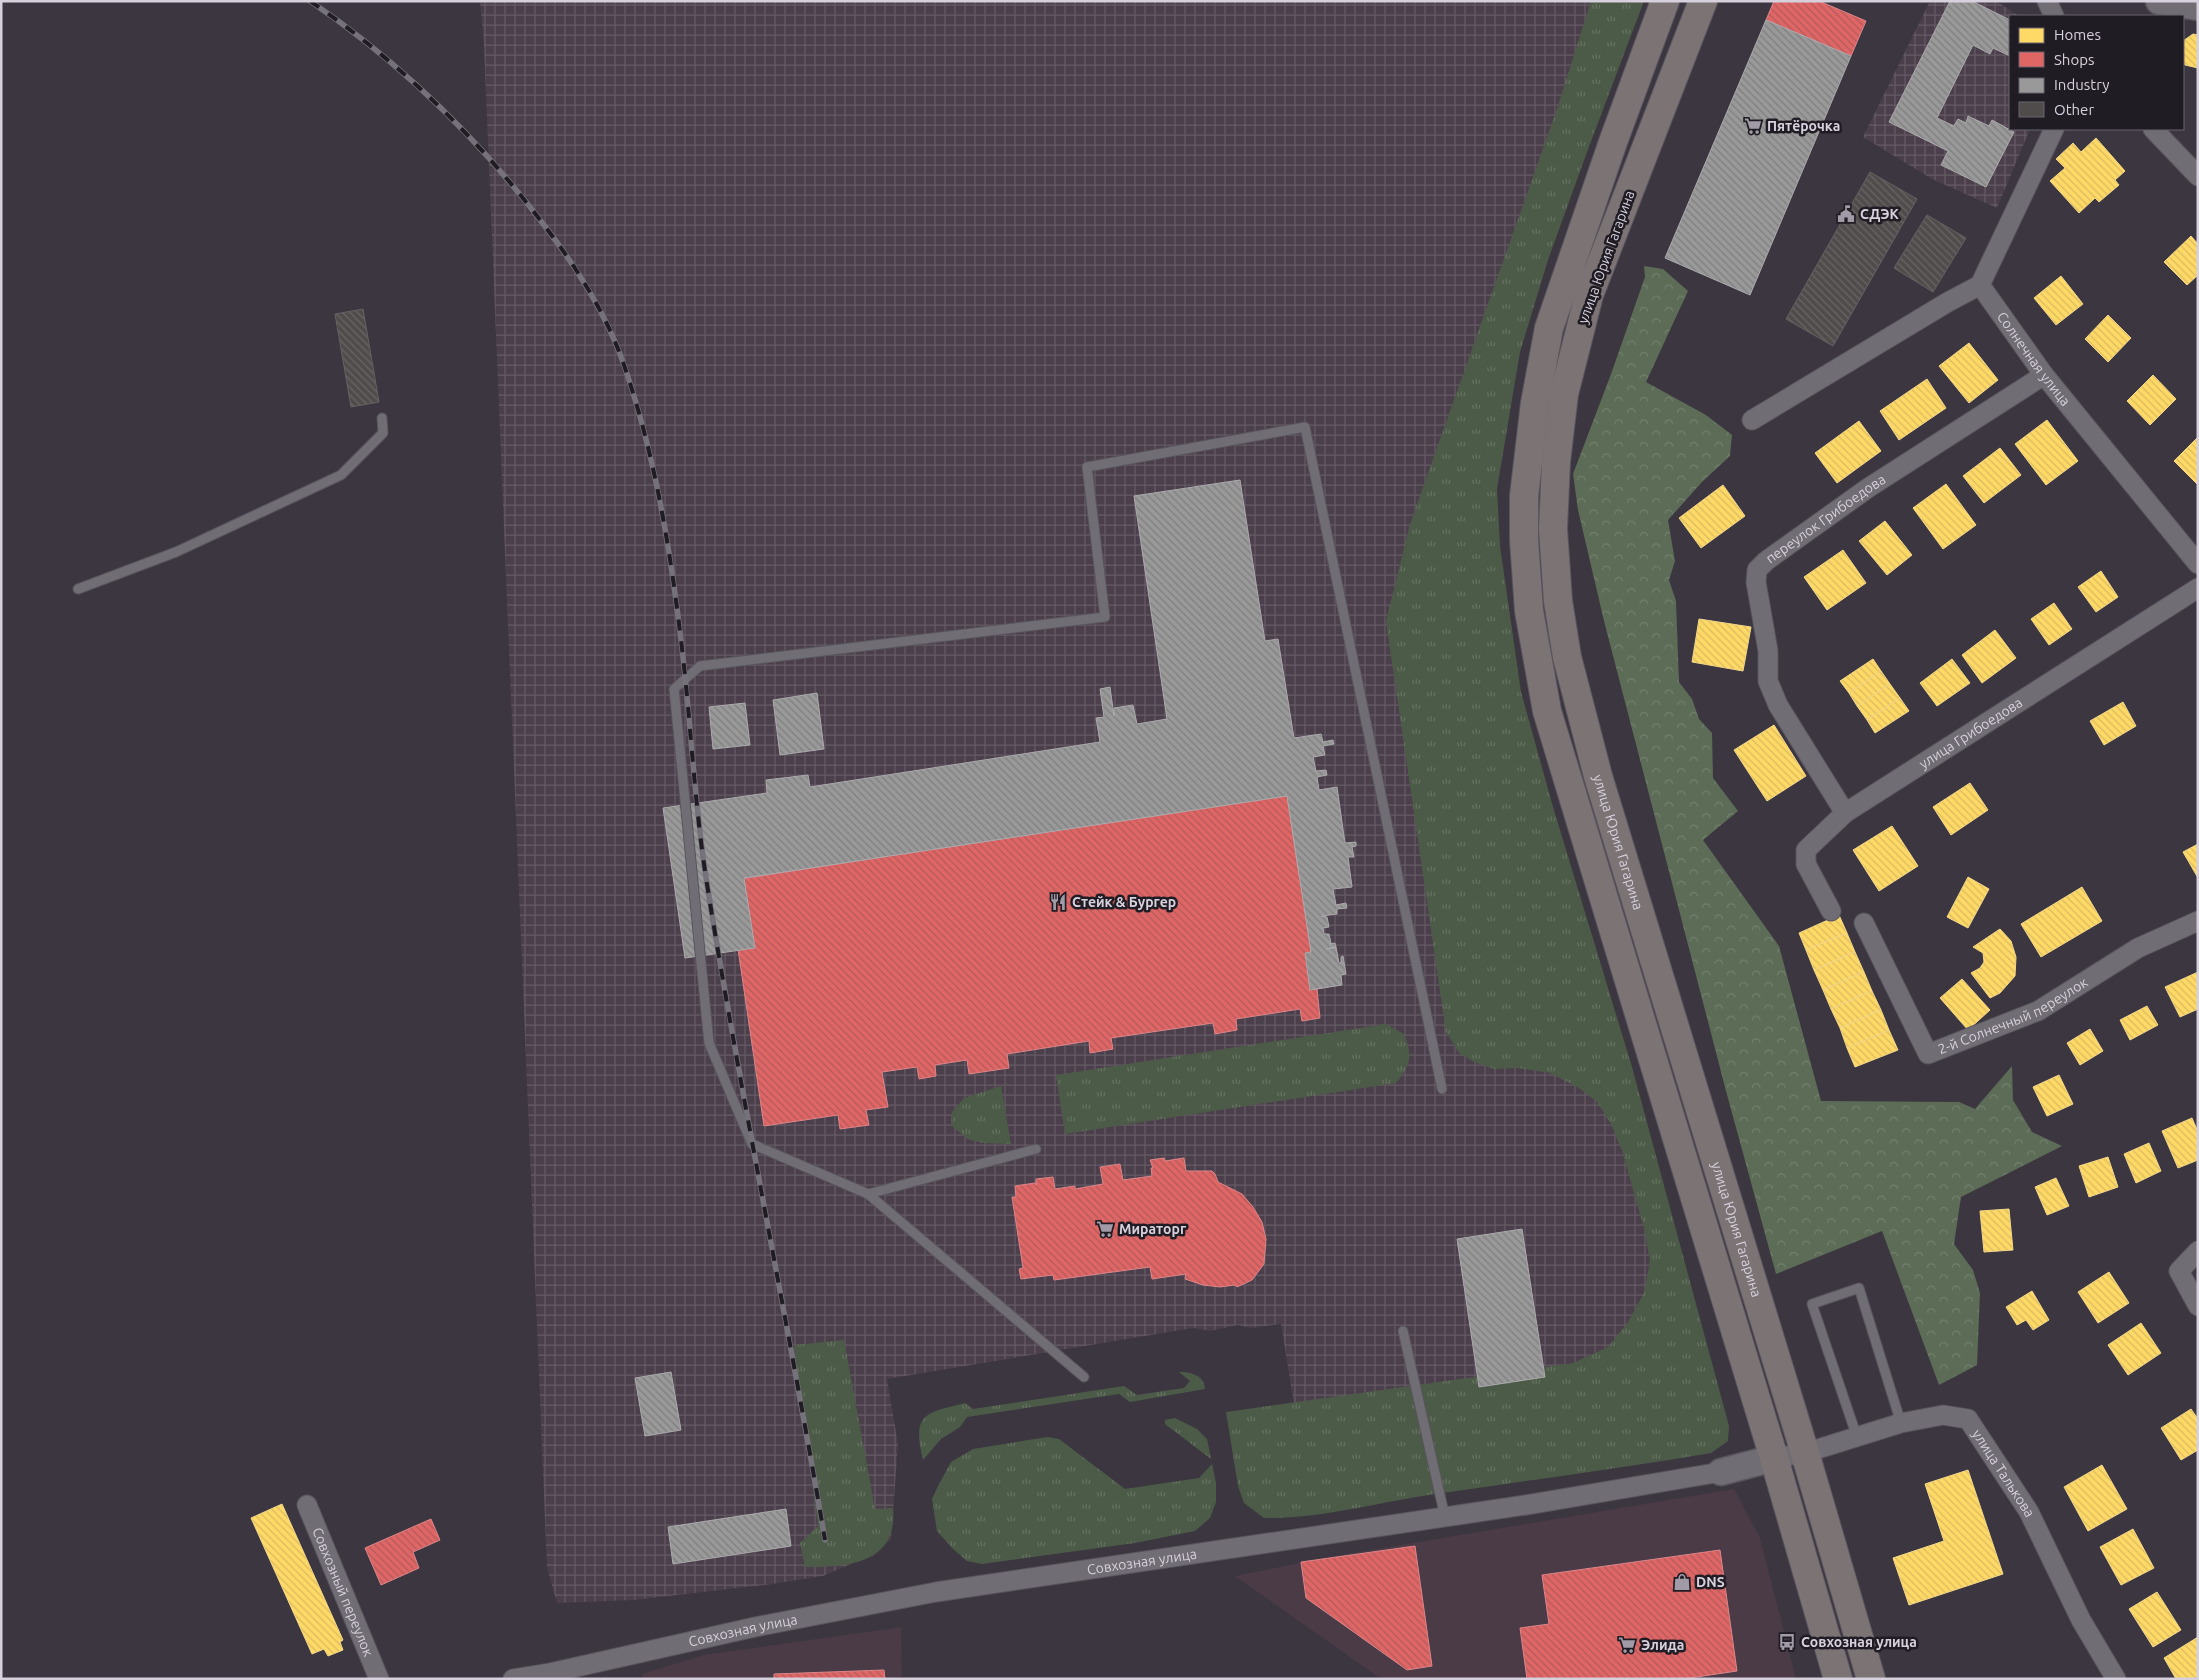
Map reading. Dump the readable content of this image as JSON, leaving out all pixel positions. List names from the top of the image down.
{
  "streets": {
    "main road": ["улица Юрия Гагарина"],
    "street": [
      "Солнечная улица",
      "переулок Грибоедова",
      "улица Грибоедова",
      "2-й Солнечный переулок",
      "улица Талькова",
      "Совхозная улица",
      "Совхозный переулок"
    ]
  },
  "crossings": [
    ["улица Юрия Гагарина", "улица Талькова"],
    ["Солнечная улица", "переулок Грибоедова"],
    ["переулок Грибоедова", "улица Грибоедова"],
    ["улица Талькова", "Совхозная улица"]
  ],
  "places": {
    "supermarket": ["Пятёрочка", "Мираторг", "Элида"],
    "public building": ["СДЭК"],
    "restaurant": ["Стейк & Бургер"],
    "shop": ["DNS"],
    "bus stop": ["Совхозная улица"]
  },
  "legend": [
    "Homes",
    "Shops",
    "Industry",
    "Other"
  ]
}
